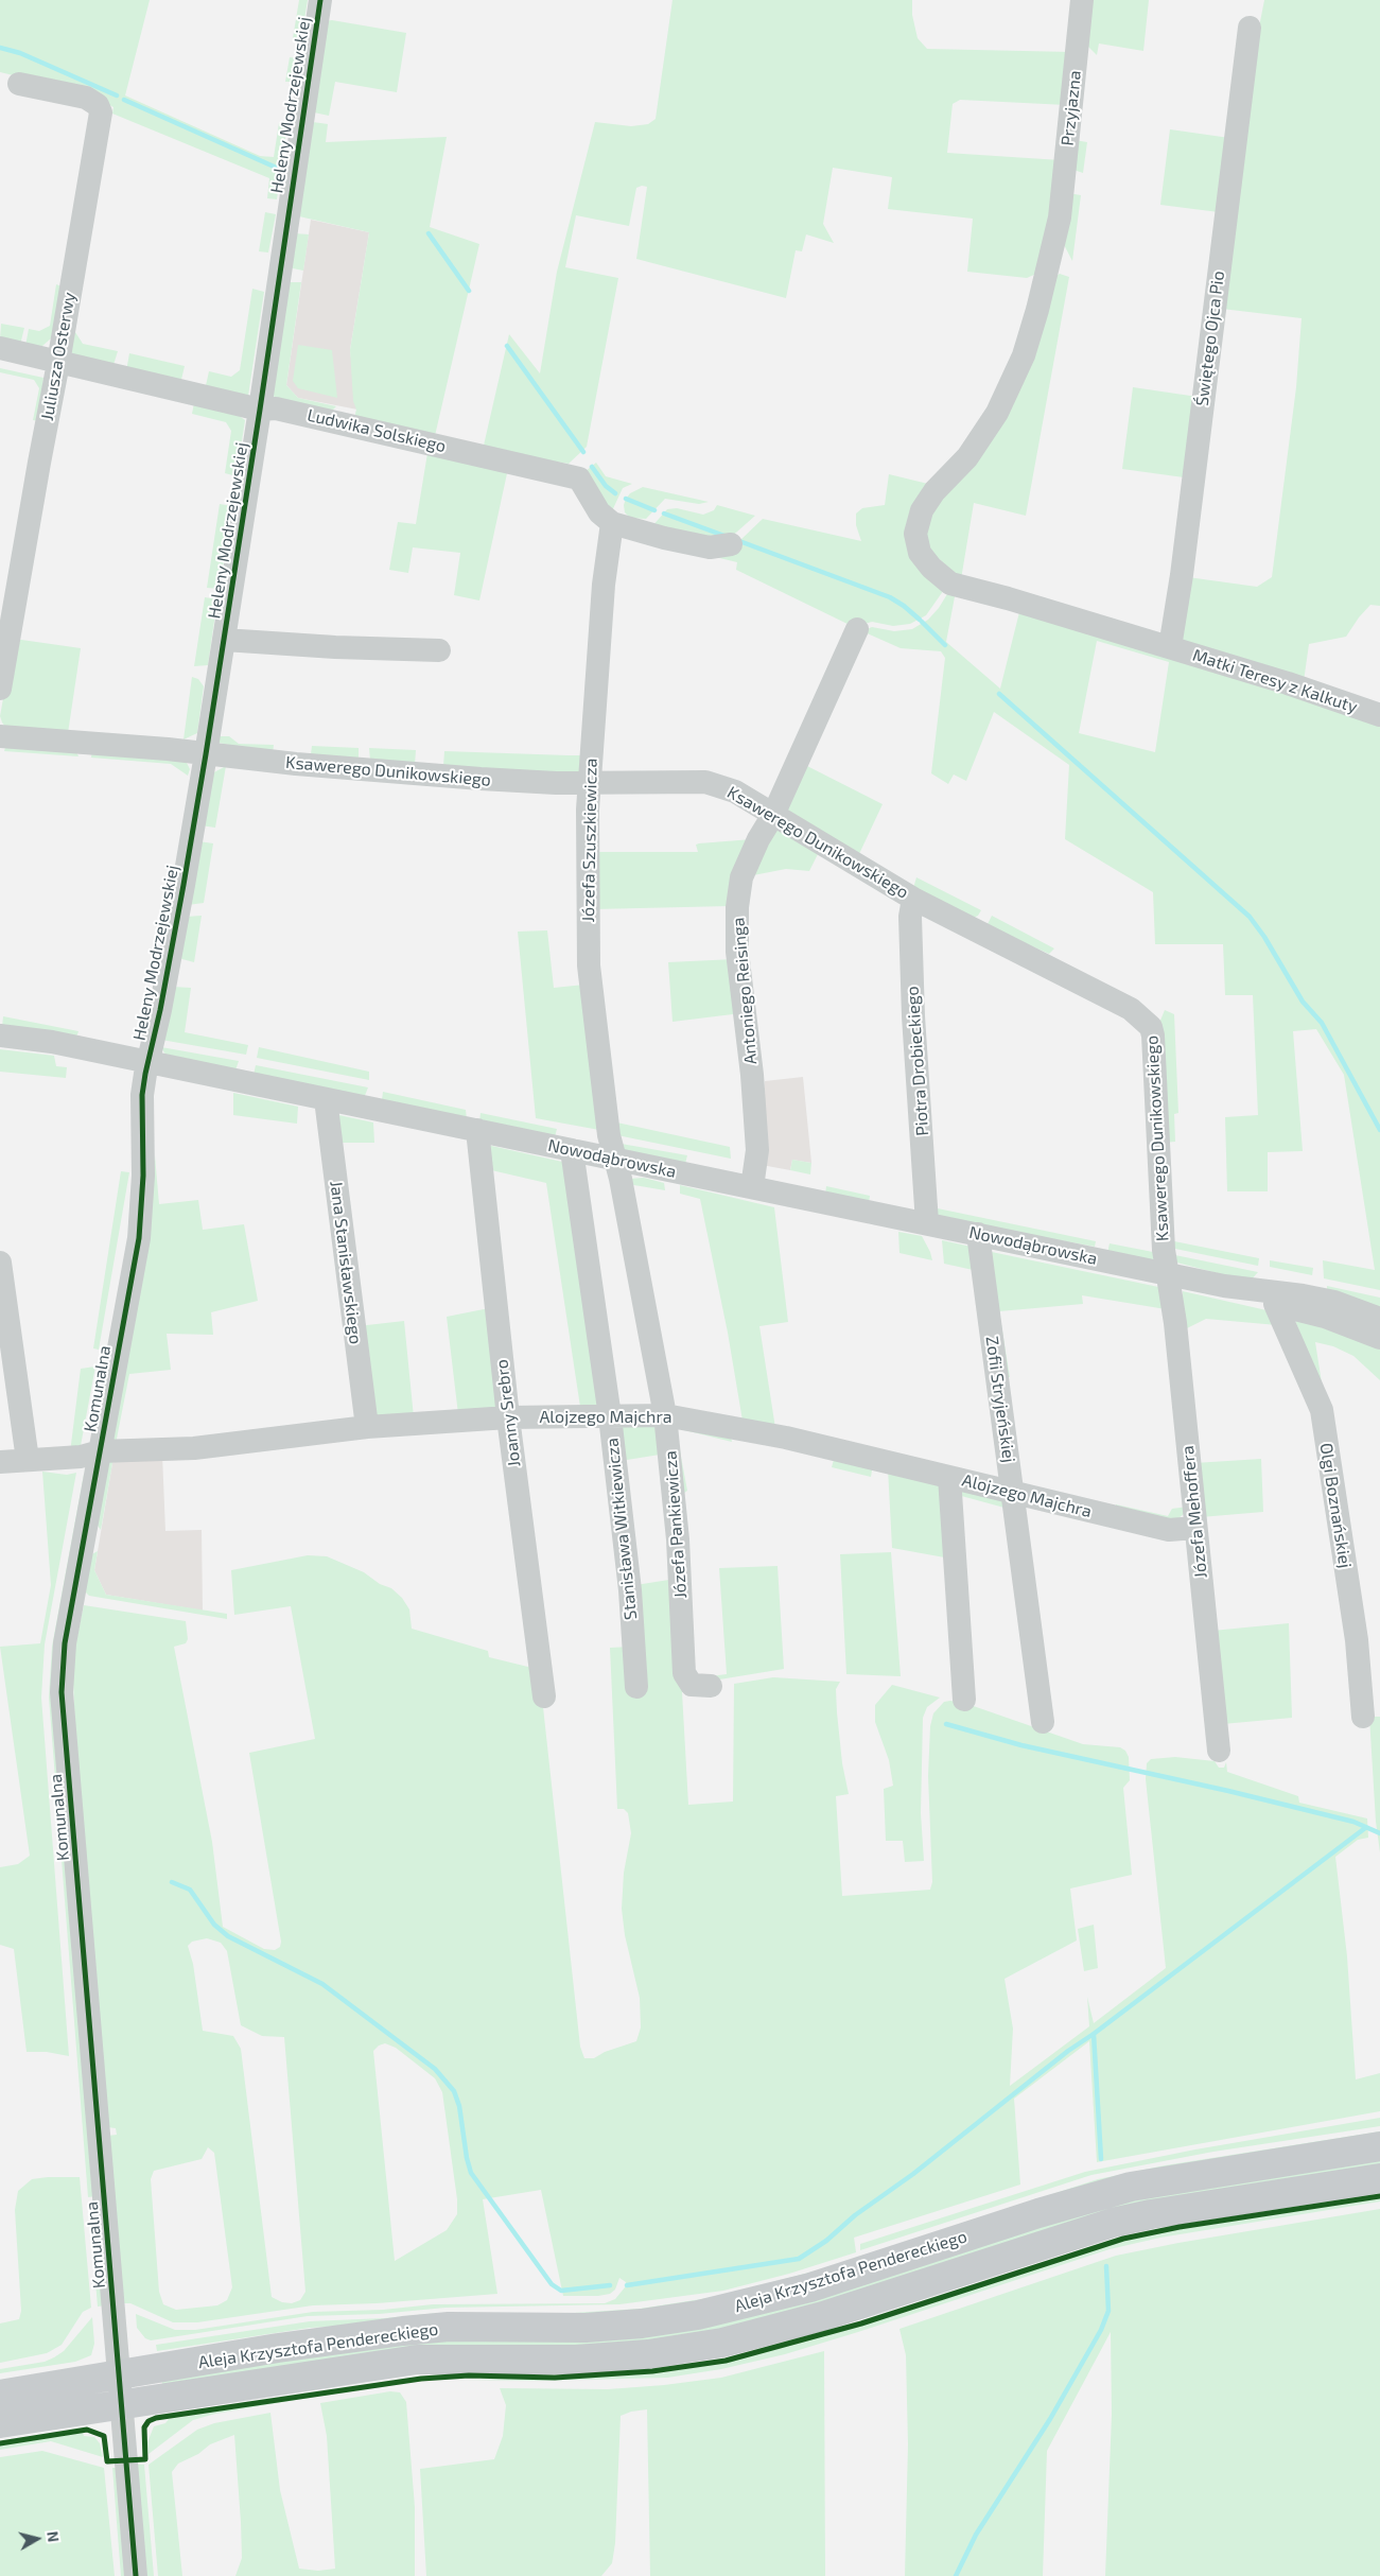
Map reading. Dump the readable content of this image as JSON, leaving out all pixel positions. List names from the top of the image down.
{
  "streets": {
    "main road": ["Aleja Krzysztofa Pendereckiego"],
    "street": [
      "Heleny Modrzejewskiej",
      "Przyjazna",
      "Świętego Ojca Pio",
      "Juliusza Osterwy",
      "Ludwika Solskiego",
      "Matki Teresy z Kalkuty",
      "Ksawerego Dunikowskiego",
      "Józefa Szuszkiewicza",
      "Antoniego Reisinga",
      "Piotra Drobieckiego",
      "Nowodąbrowska",
      "Jana Stanisławskiego",
      "Komunalna",
      "Zofii Stryjeńskiej",
      "Joanny Srebro",
      "Alojzego Majchra",
      "Olgi Boznańskiej",
      "Józefa Mehoffera",
      "Józefa Pankiewicza",
      "Stanisława Witkiewicza"
    ]
  },
  "crossings": [
    ["Heleny Modrzejewskiej", "Ludwika Solskiego"],
    ["Heleny Modrzejewskiej", "Ksawerego Dunikowskiego"],
    ["Heleny Modrzejewskiej", "Nowodąbrowska"],
    ["Heleny Modrzejewskiej", "Komunalna"],
    ["Przyjazna", "Matki Teresy z Kalkuty"],
    ["Świętego Ojca Pio", "Matki Teresy z Kalkuty"],
    ["Juliusza Osterwy", "Ludwika Solskiego"],
    ["Ludwika Solskiego", "Józefa Szuszkiewicza"],
    ["Ksawerego Dunikowskiego", "Józefa Szuszkiewicza"],
    ["Ksawerego Dunikowskiego", "Antoniego Reisinga"],
    ["Ksawerego Dunikowskiego", "Piotra Drobieckiego"],
    ["Ksawerego Dunikowskiego", "Nowodąbrowska"],
    ["Ksawerego Dunikowskiego", "Józefa Mehoffera"],
    ["Józefa Szuszkiewicza", "Nowodąbrowska"],
    ["Józefa Szuszkiewicza", "Józefa Pankiewicza"],
    ["Antoniego Reisinga", "Nowodąbrowska"],
    ["Piotra Drobieckiego", "Nowodąbrowska"],
    ["Nowodąbrowska", "Jana Stanisławskiego"],
    ["Nowodąbrowska", "Komunalna"],
    ["Nowodąbrowska", "Zofii Stryjeńskiej"],
    ["Nowodąbrowska", "Joanny Srebro"],
    ["Nowodąbrowska", "Olgi Boznańskiej"],
    ["Nowodąbrowska", "Józefa Mehoffera"],
    ["Nowodąbrowska", "Józefa Pankiewicza"],
    ["Nowodąbrowska", "Stanisława Witkiewicza"],
    ["Jana Stanisławskiego", "Alojzego Majchra"],
    ["Komunalna", "Alojzego Majchra"],
    ["Komunalna", "Aleja Krzysztofa Pendereckiego"],
    ["Zofii Stryjeńskiej", "Alojzego Majchra"],
    ["Joanny Srebro", "Alojzego Majchra"],
    ["Alojzego Majchra", "Józefa Mehoffera"],
    ["Alojzego Majchra", "Józefa Pankiewicza"],
    ["Alojzego Majchra", "Stanisława Witkiewicza"]
  ],
  "north": "right"
}
